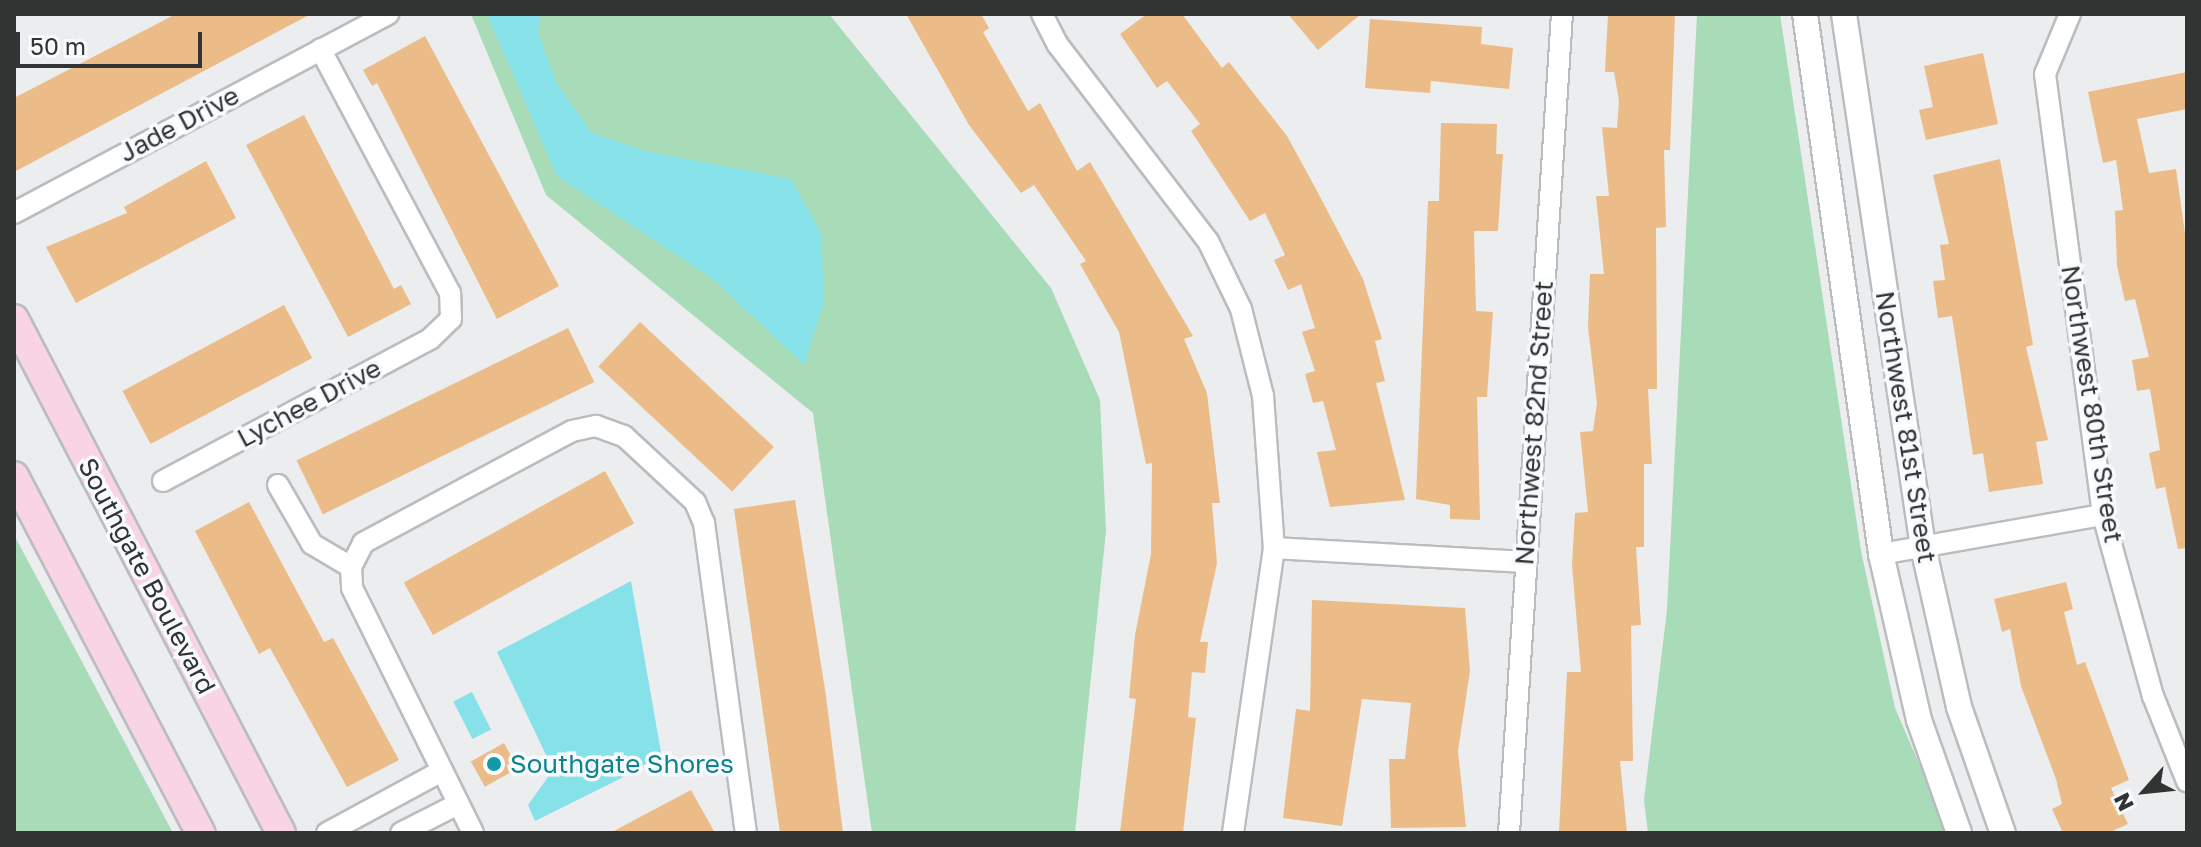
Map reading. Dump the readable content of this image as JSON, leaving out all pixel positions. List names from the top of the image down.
{
  "streets": {
    "main road": ["Southgate Boulevard"],
    "street": [
      "Jade Drive",
      "Lychee Drive",
      "Northwest 80th Street",
      "Northwest 82nd Street",
      "Northwest 81st Street"
    ]
  },
  "crossings": [
    ["Jade Drive", "Lychee Drive"]
  ],
  "places": ["Southgate Shores"],
  "scale_bar": "50 m",
  "north": "bottom left"
}
